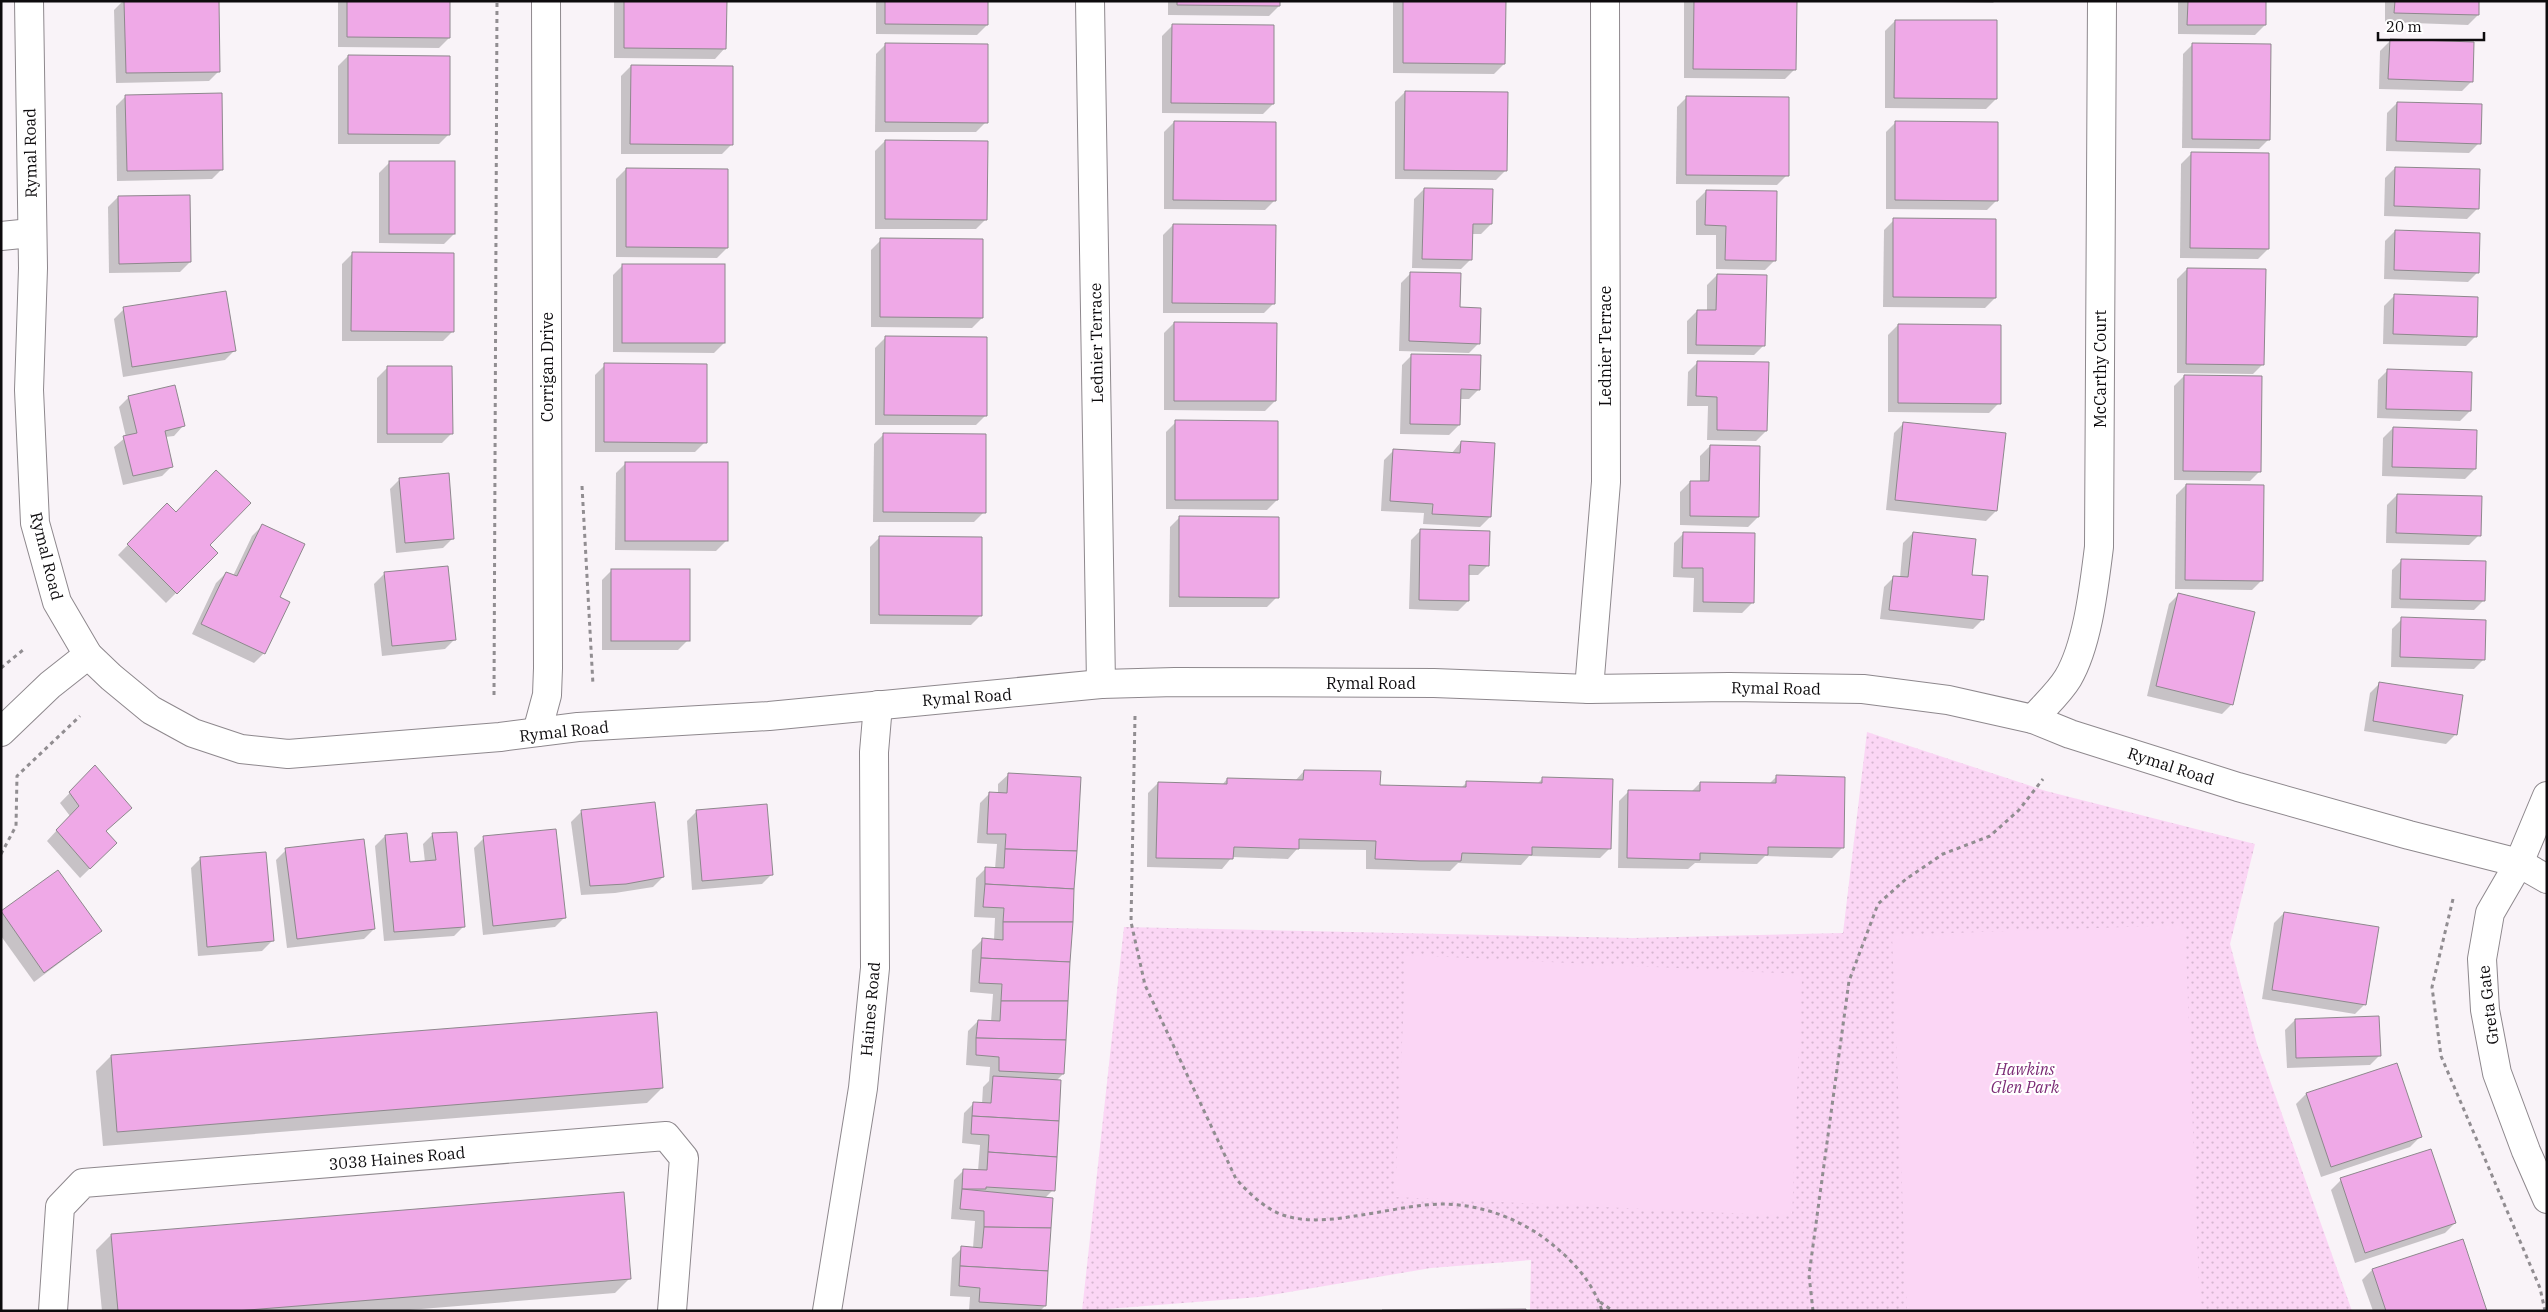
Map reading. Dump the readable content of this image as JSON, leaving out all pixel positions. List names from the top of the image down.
{
  "streets": {
    "street": [
      "Rymal Road",
      "Lednier Terrace",
      "Corrigan Drive",
      "McCarthy Court",
      "Greta Gate",
      "Haines Road",
      "3038 Haines Road"
    ]
  },
  "crossings": [
    ["Rymal Road", "Lednier Terrace"],
    ["Rymal Road", "Corrigan Drive"],
    ["Rymal Road", "McCarthy Court"],
    ["Rymal Road", "Greta Gate"],
    ["Rymal Road", "Haines Road"]
  ],
  "parks": ["Hawkins Glen Park"],
  "scale_bar": "20 m"
}
